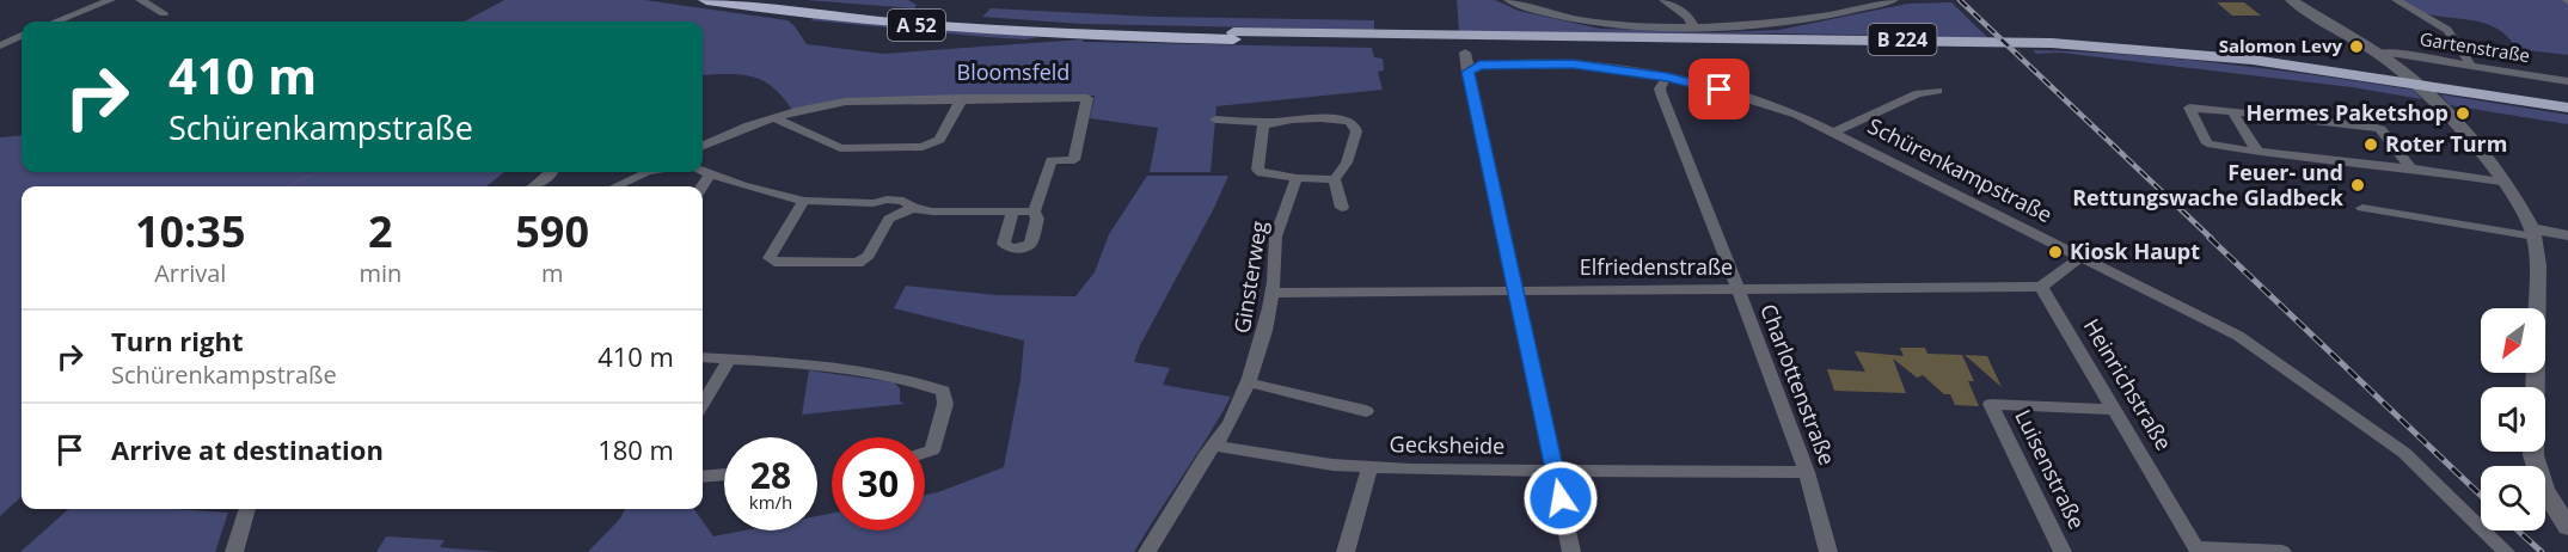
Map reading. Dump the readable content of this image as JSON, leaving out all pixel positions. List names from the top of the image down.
{
  "streets": {
    "highway": ["A 52", "B 224"],
    "street": [
      "Gartenstraße",
      "Schürenkampstraße",
      "Elfriedenstraße",
      "Ginsterweg",
      "Charlottenstraße",
      "Heinrichstraße",
      "Gecksheide",
      "Luisenstraße"
    ]
  },
  "crossings": [
    ["A 52", "B 224"],
    ["Schürenkampstraße", "Charlottenstraße"],
    ["Elfriedenstraße", "Ginsterweg"],
    ["Elfriedenstraße", "Charlottenstraße"],
    ["Elfriedenstraße", "Heinrichstraße"],
    ["Ginsterweg", "Gecksheide"],
    ["Charlottenstraße", "Gecksheide"],
    ["Heinrichstraße", "Luisenstraße"]
  ],
  "parks": ["Bloomsfeld"],
  "places": [
    "Salomon Levy",
    "Hermes Paketshop",
    "Roter Turm",
    "Feuer- und Rettungswache Gladbeck",
    "Kiosk Haupt"
  ],
  "north": "bottom left",
  "page": {
    "turn": ["410 m", "Schürenkampstraße"],
    "eta": [
      "10:35",
      "Arrival",
      "2",
      "min",
      "590",
      "m"
    ],
    "list": [
      {
        "name": "Turn right",
        "note": "Schürenkampstraße",
        "value": "410 m"
      },
      {
        "name": "Arrive at destination",
        "value": "180 m"
      }
    ],
    "speed": "28 km/h",
    "limit": "30"
  }
}
